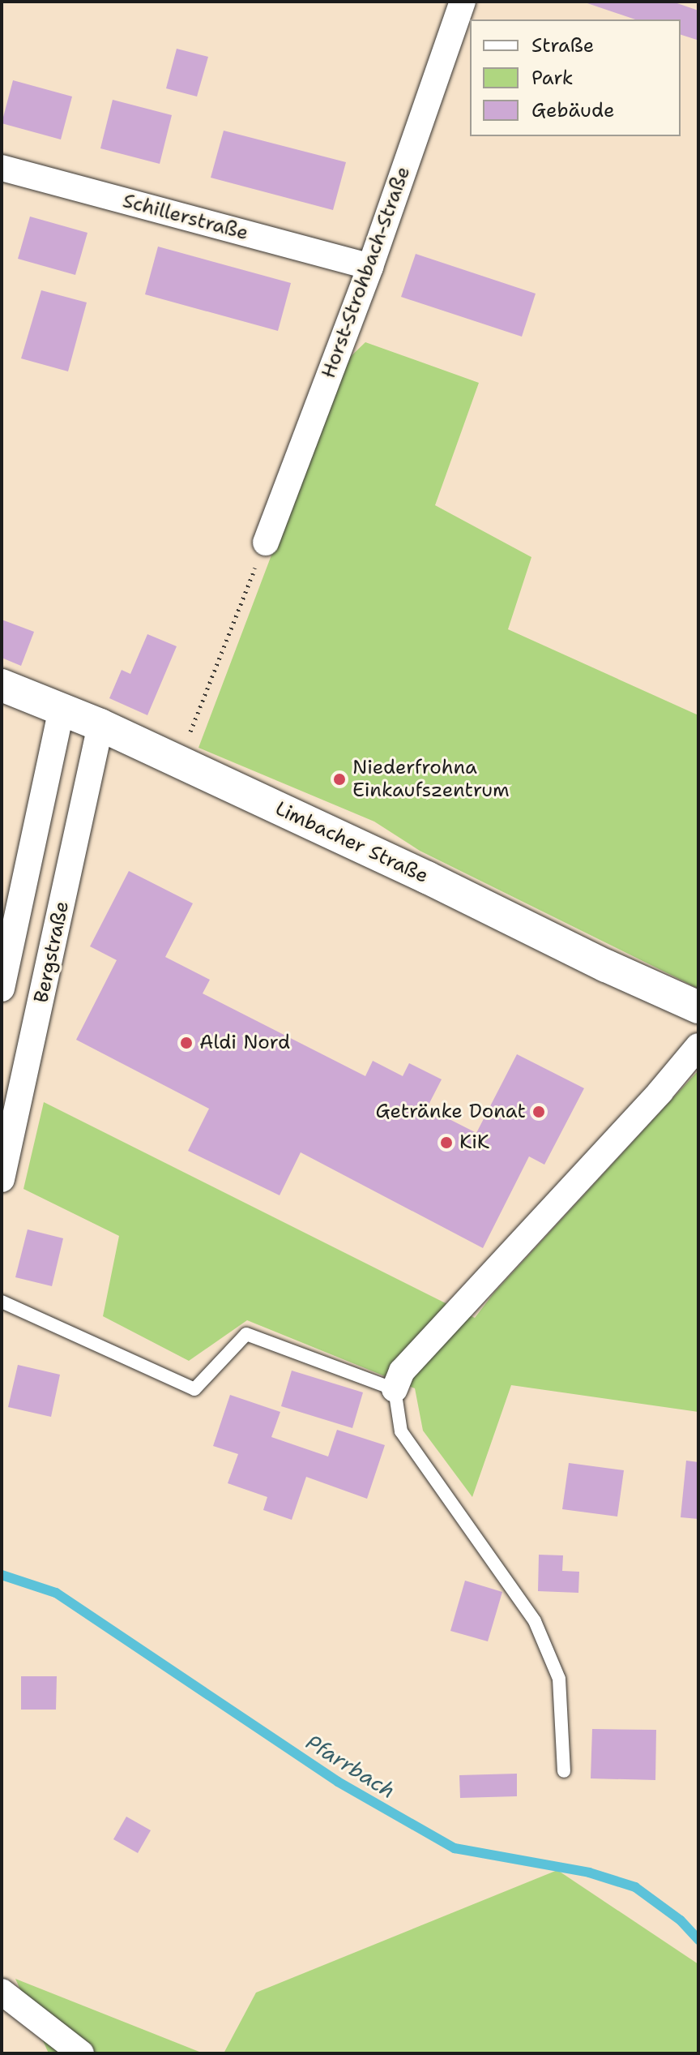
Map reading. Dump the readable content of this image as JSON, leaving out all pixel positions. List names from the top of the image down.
{
  "streets": {
    "street": [
      "Schillerstraße",
      "Horst-Strohbach-Straße",
      "Limbacher Straße",
      "Bergstraße"
    ]
  },
  "crossings": [
    ["Schillerstraße", "Horst-Strohbach-Straße"],
    ["Limbacher Straße", "Bergstraße"]
  ],
  "water": ["Pfarrbach"],
  "places": [
    "Niederfrohna Einkaufszentrum",
    "Aldi Nord",
    "Getränke Donat",
    "KiK"
  ],
  "legend": ["Straße", "Park", "Gebäude"]
}
